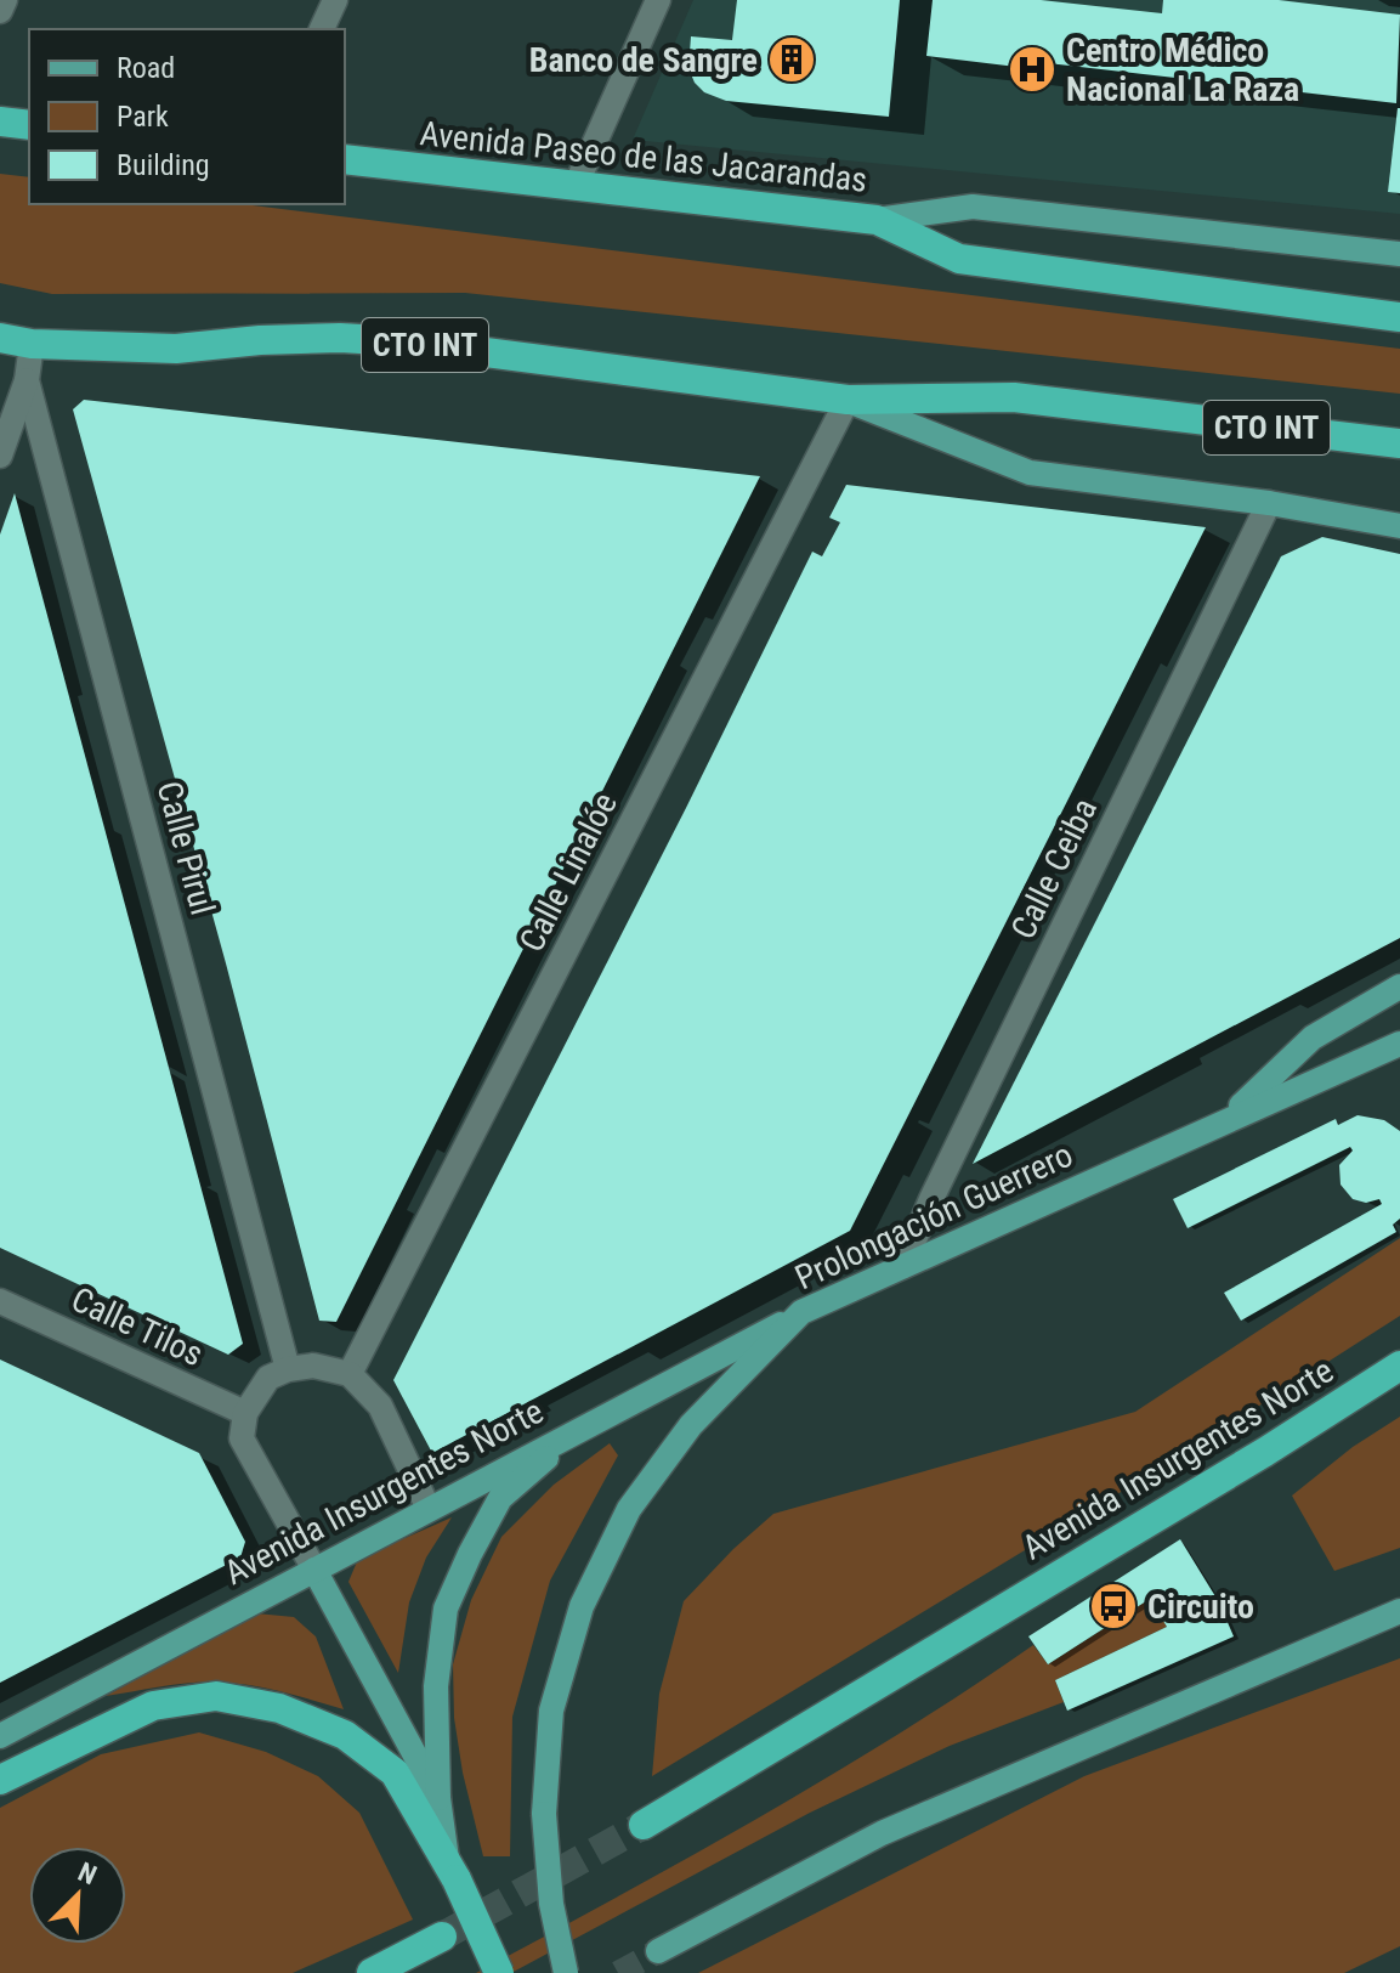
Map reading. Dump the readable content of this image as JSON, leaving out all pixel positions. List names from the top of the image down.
{
  "streets": {
    "highway": ["Avenida Paseo de las Jacarandas", "CTO INT", "Avenida Insurgentes Norte"],
    "main road": ["Prolongación Guerrero"],
    "street": [
      "Calle Pirul",
      "Calle Ceiba",
      "Calle Linalóe",
      "Calle Tilos"
    ]
  },
  "crossings": [
    ["CTO INT", "Calle Pirul"],
    ["CTO INT", "Calle Ceiba"],
    ["CTO INT", "Calle Linalóe"],
    ["Calle Ceiba", "Prolongación Guerrero"],
    ["Prolongación Guerrero", "Avenida Insurgentes Norte"]
  ],
  "places": {
    "building": ["Banco de Sangre"],
    "hospital": ["Centro Médico Nacional La Raza"],
    "bus stop": ["Circuito"]
  },
  "legend": ["Road", "Park", "Building"],
  "north": "top right"
}
